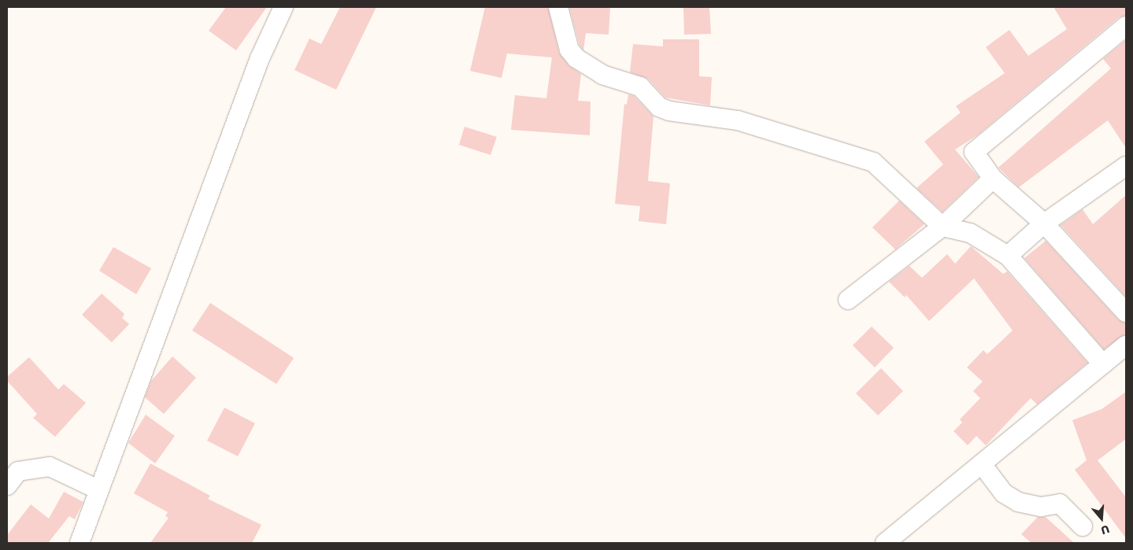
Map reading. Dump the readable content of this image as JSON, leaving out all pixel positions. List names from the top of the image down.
{
  "north": "bottom"
}
